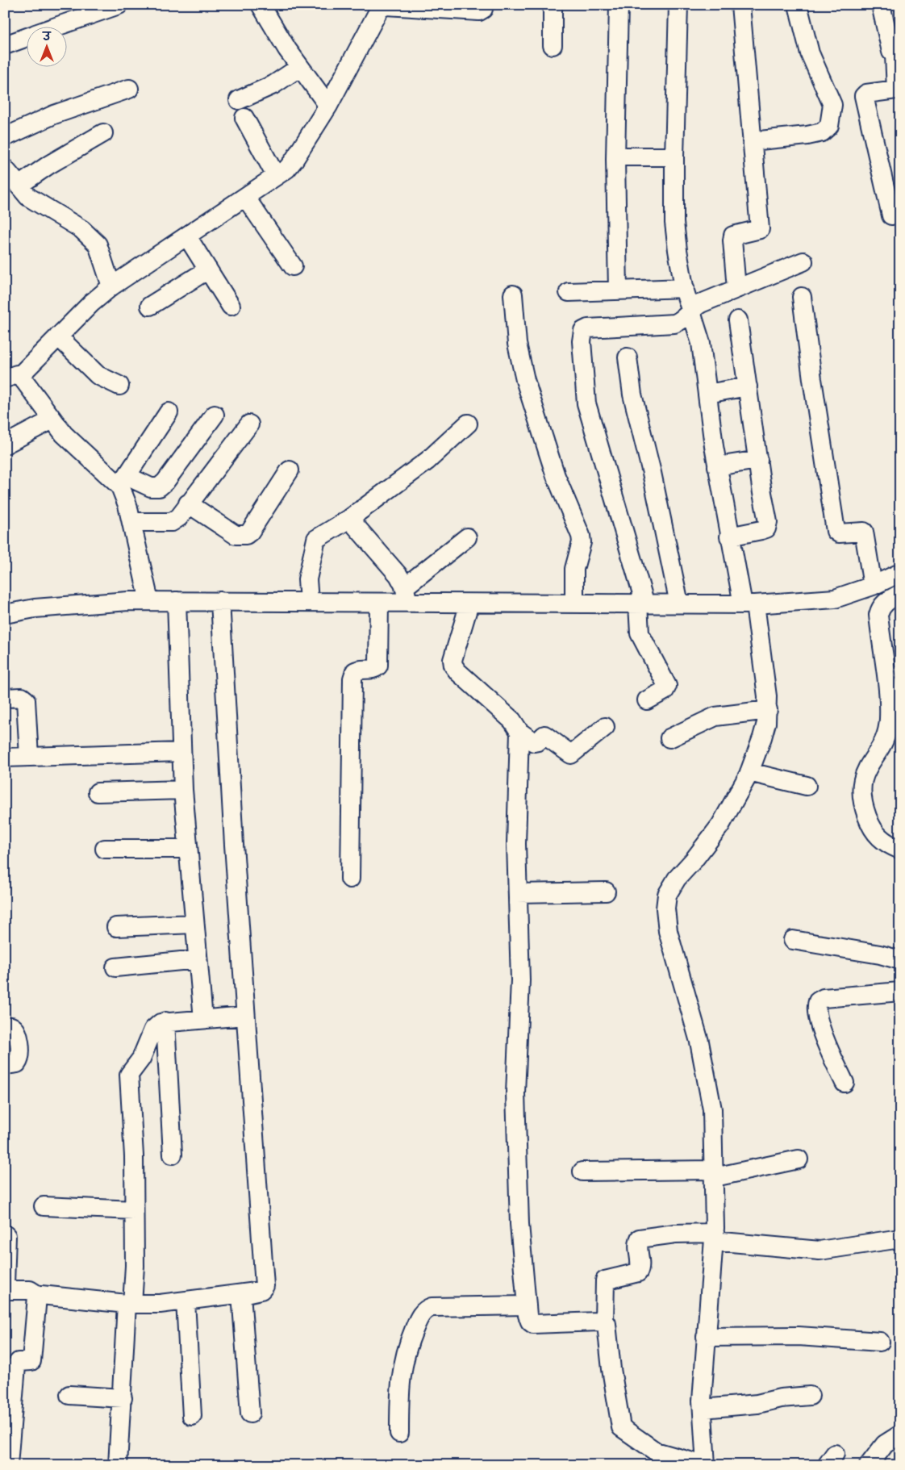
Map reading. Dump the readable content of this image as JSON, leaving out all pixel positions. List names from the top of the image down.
{
  "north": "top"
}
